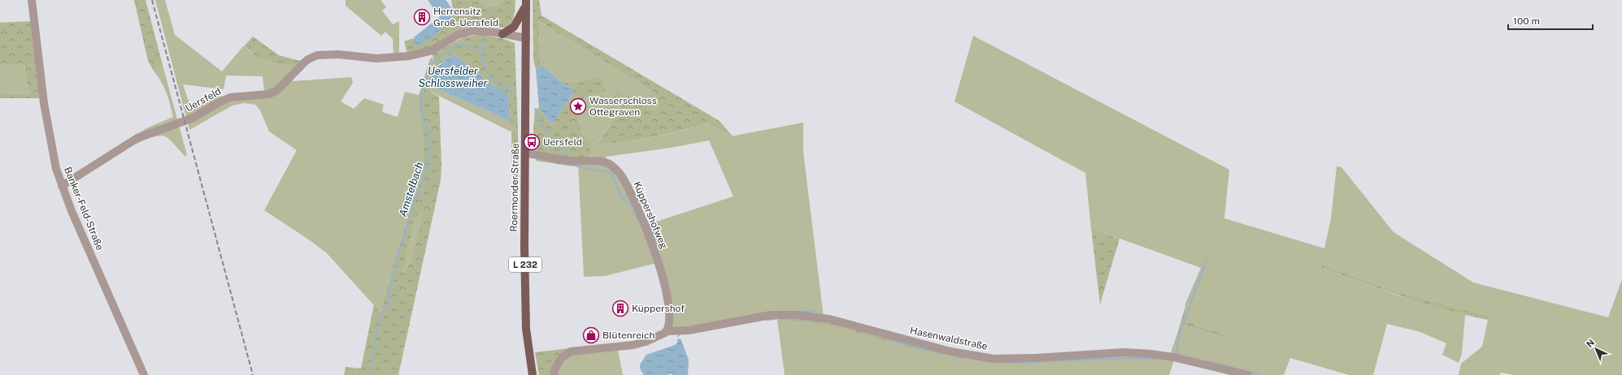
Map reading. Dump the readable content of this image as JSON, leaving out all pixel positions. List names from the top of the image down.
{
  "streets": {
    "main road": ["Roermonder Straße", "L 232"],
    "street": [
      "Uersfeld",
      "Banker-Feld-Straße",
      "Küppershofweg",
      "Hasenwaldstraße"
    ]
  },
  "crossings": [
    ["Uersfeld", "Roermonder Straße"],
    ["Uersfeld", "Banker-Feld-Straße"],
    ["Roermonder Straße", "Küppershofweg"],
    ["Küppershofweg", "Hasenwaldstraße"]
  ],
  "water": ["Uersfelder Schlossweiher", "Amstelbach"],
  "places": {
    "building": ["Herrensitz Groß-Uersfeld", "Küppershof"],
    "place": ["Wasserschloss Ottegraven"],
    "bus stop": ["Uersfeld"],
    "shop": ["Blütenreich"]
  },
  "scale_bar": "100 m",
  "north": "top left"
}
